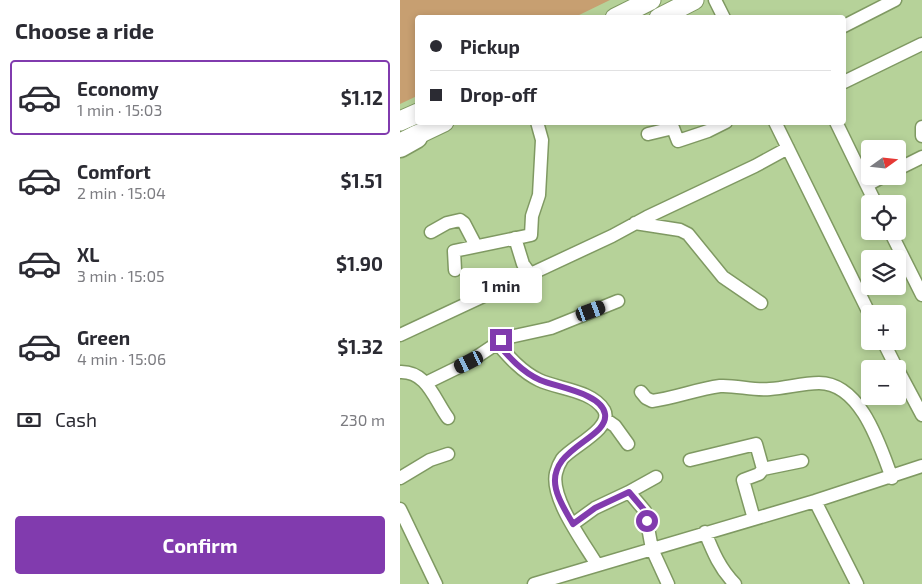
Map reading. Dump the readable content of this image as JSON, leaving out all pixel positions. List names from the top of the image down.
{
  "north": "right",
  "page": {
    "heading": "Choose a ride",
    "banner": ["Pickup", "Drop-off"],
    "list": [
      {
        "name": "Economy",
        "note": "1 min · 15:03",
        "value": "$1.12"
      },
      {
        "name": "Comfort",
        "note": "2 min · 15:04",
        "value": "$1.51"
      },
      {
        "name": "XL",
        "note": "3 min · 15:05",
        "value": "$1.90"
      },
      {
        "name": "Green",
        "note": "4 min · 15:06",
        "value": "$1.32"
      }
    ],
    "map_buttons": ["+", "−"],
    "bubble": "1 min",
    "pay": ["Cash", "230 m"],
    "buttons": "Confirm"
  }
}
